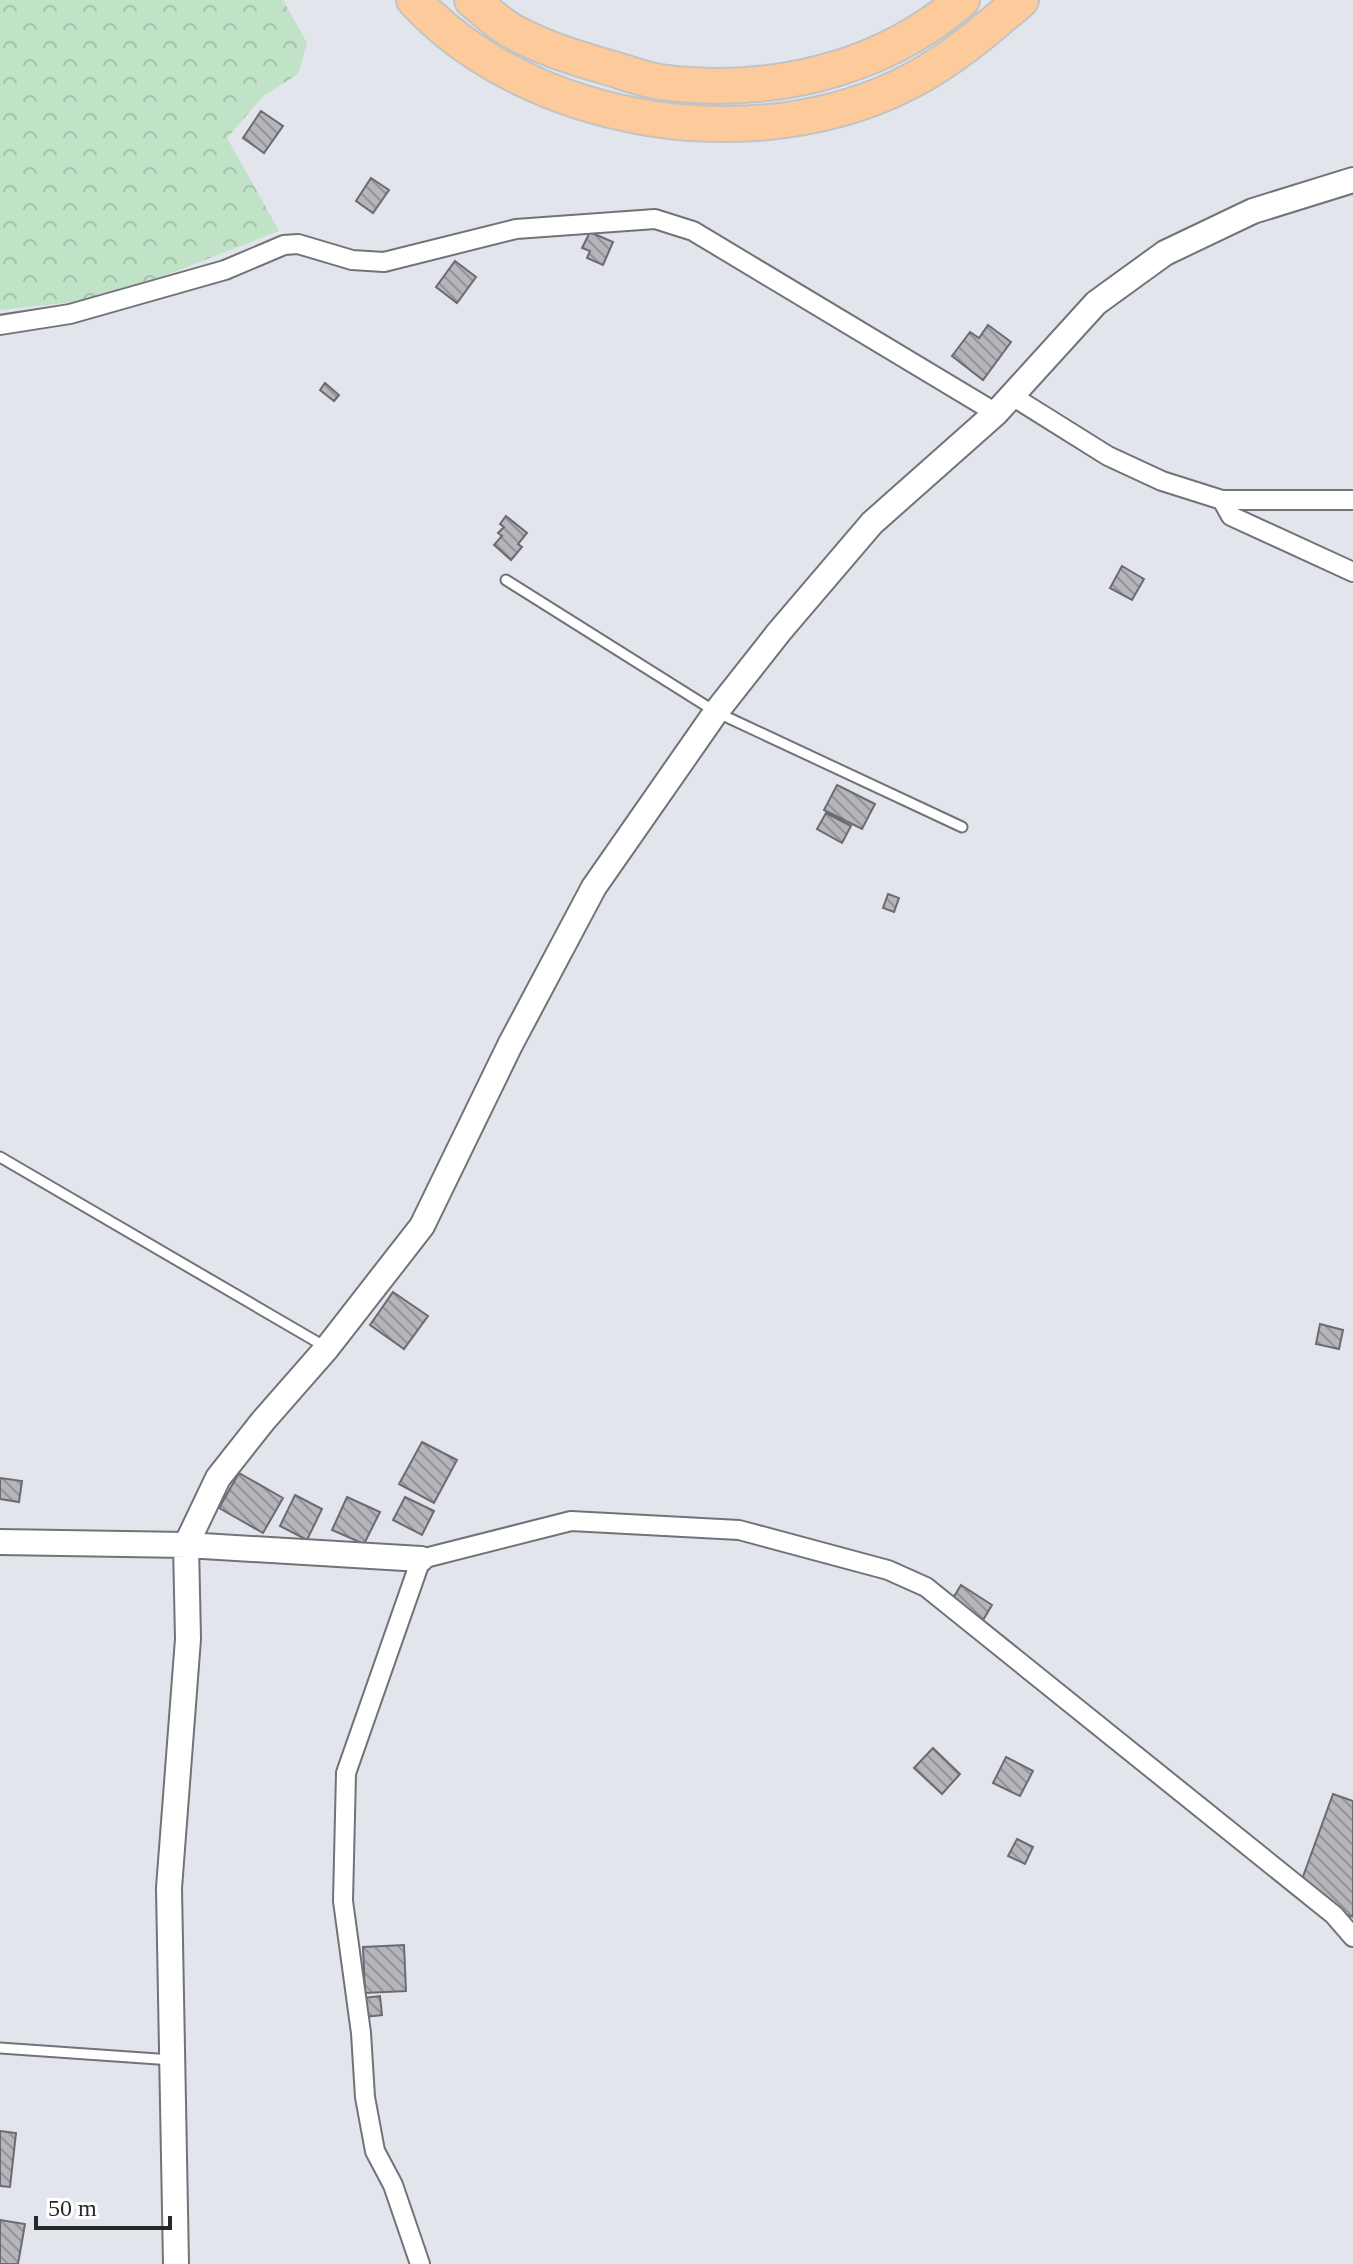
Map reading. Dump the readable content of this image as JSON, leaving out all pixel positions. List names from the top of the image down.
{
  "scale_bar": "50 m"
}
